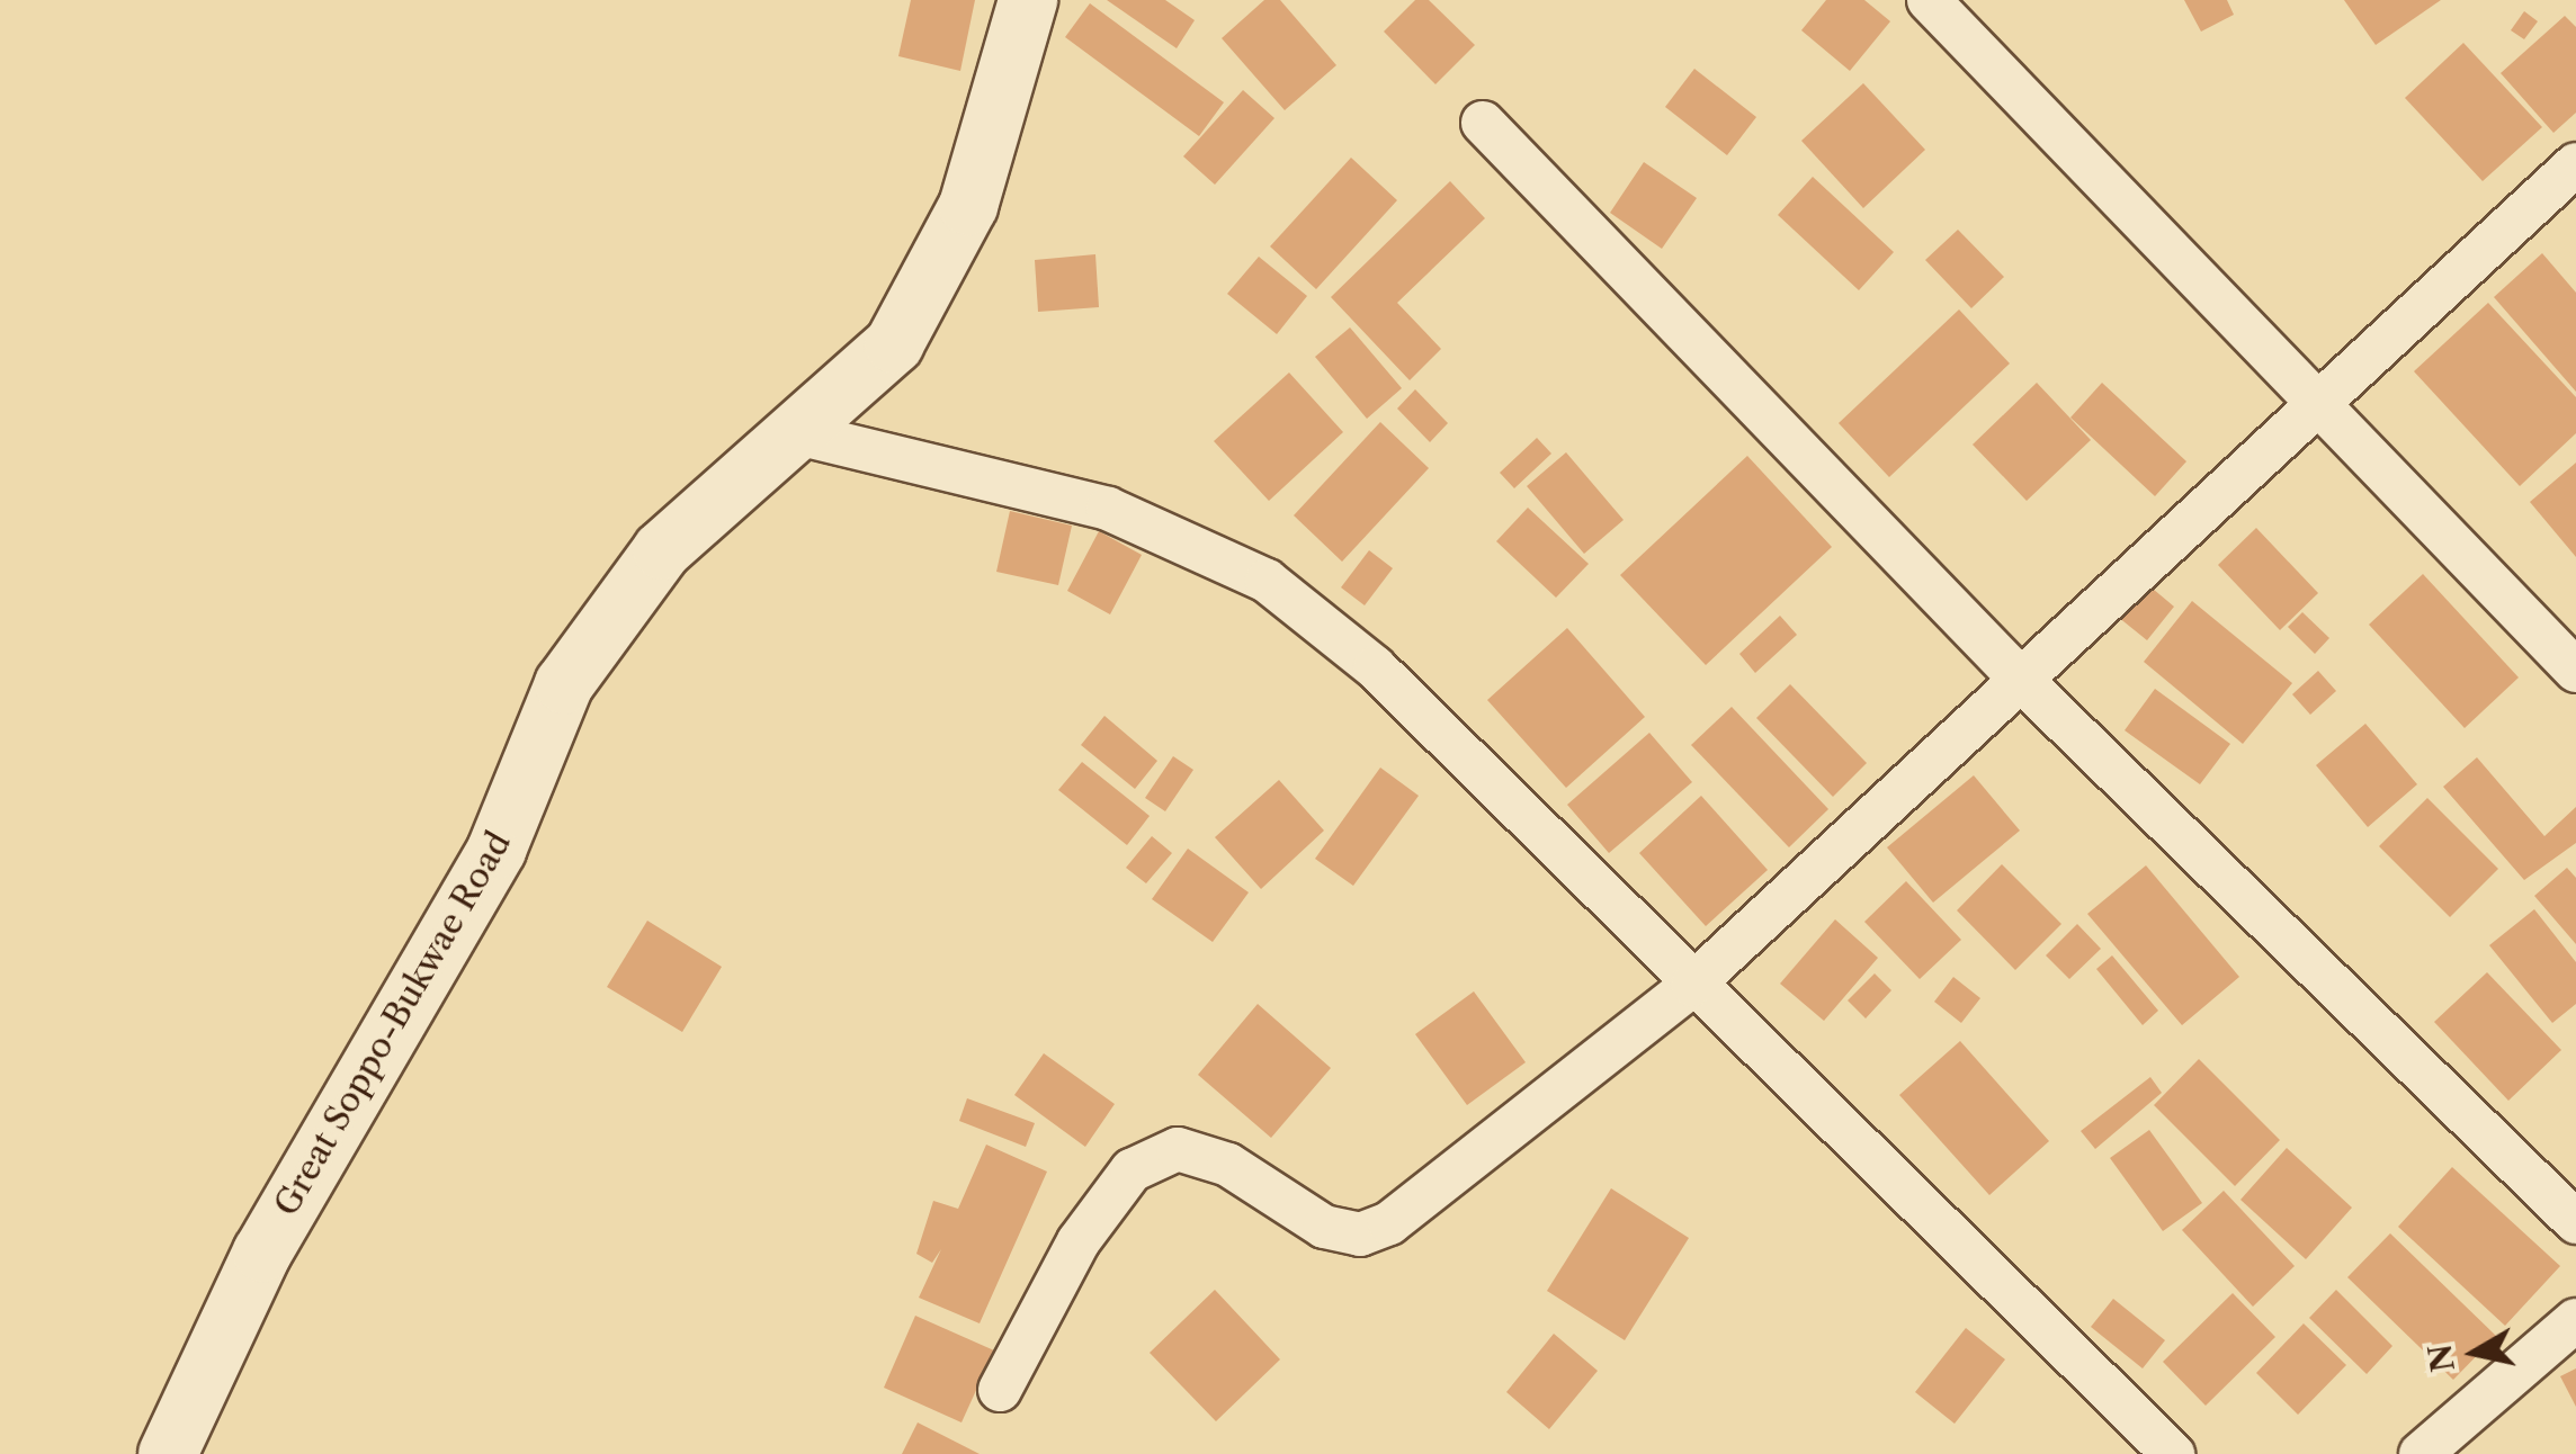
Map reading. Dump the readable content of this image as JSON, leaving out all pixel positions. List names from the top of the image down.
{
  "streets": {
    "street": ["Great Soppo-Bukwae Road"]
  },
  "north": "left"
}
